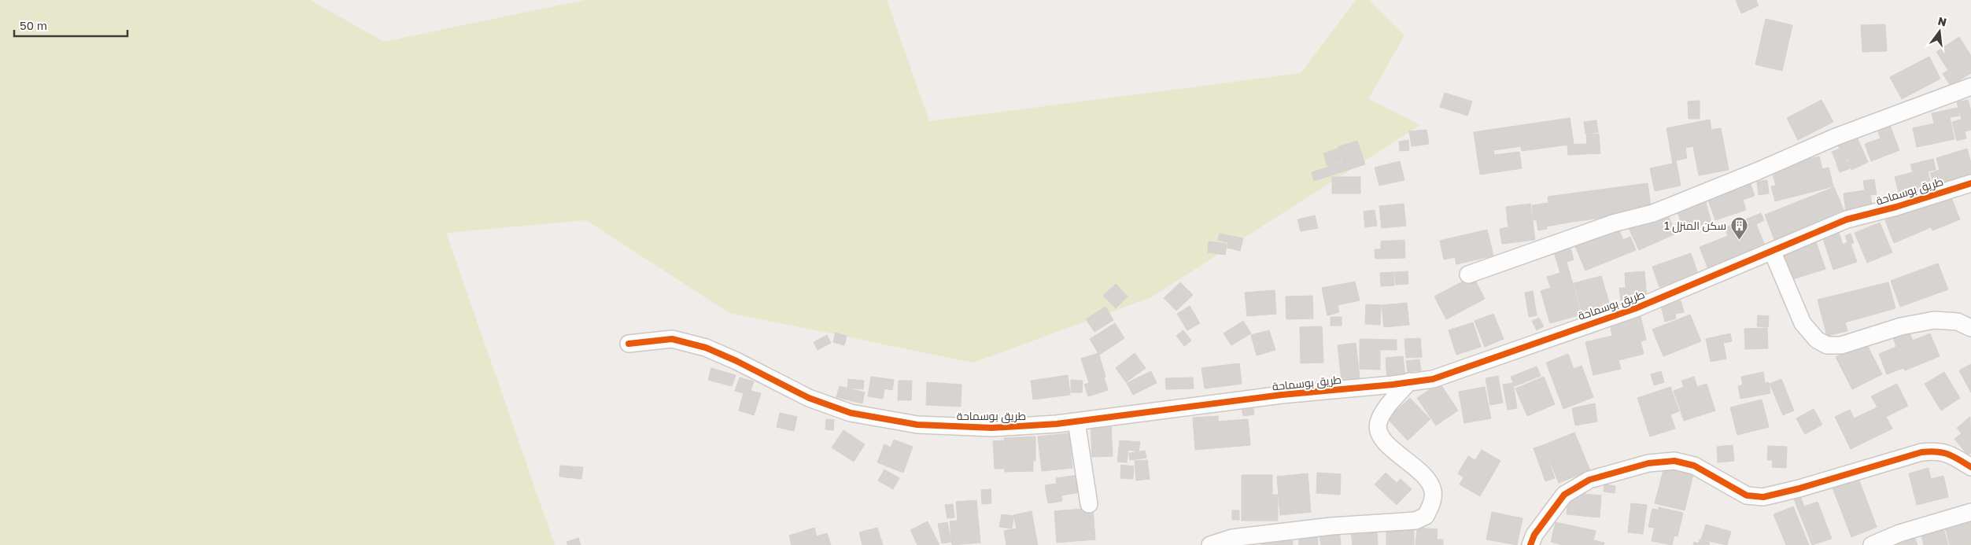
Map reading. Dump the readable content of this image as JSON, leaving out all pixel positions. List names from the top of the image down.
{
  "streets": {
    "street": ["طريق بوسماحة"]
  },
  "places": {
    "building": ["سكن المنزل 1"]
  },
  "scale_bar": "50 m",
  "north": "top"
}
